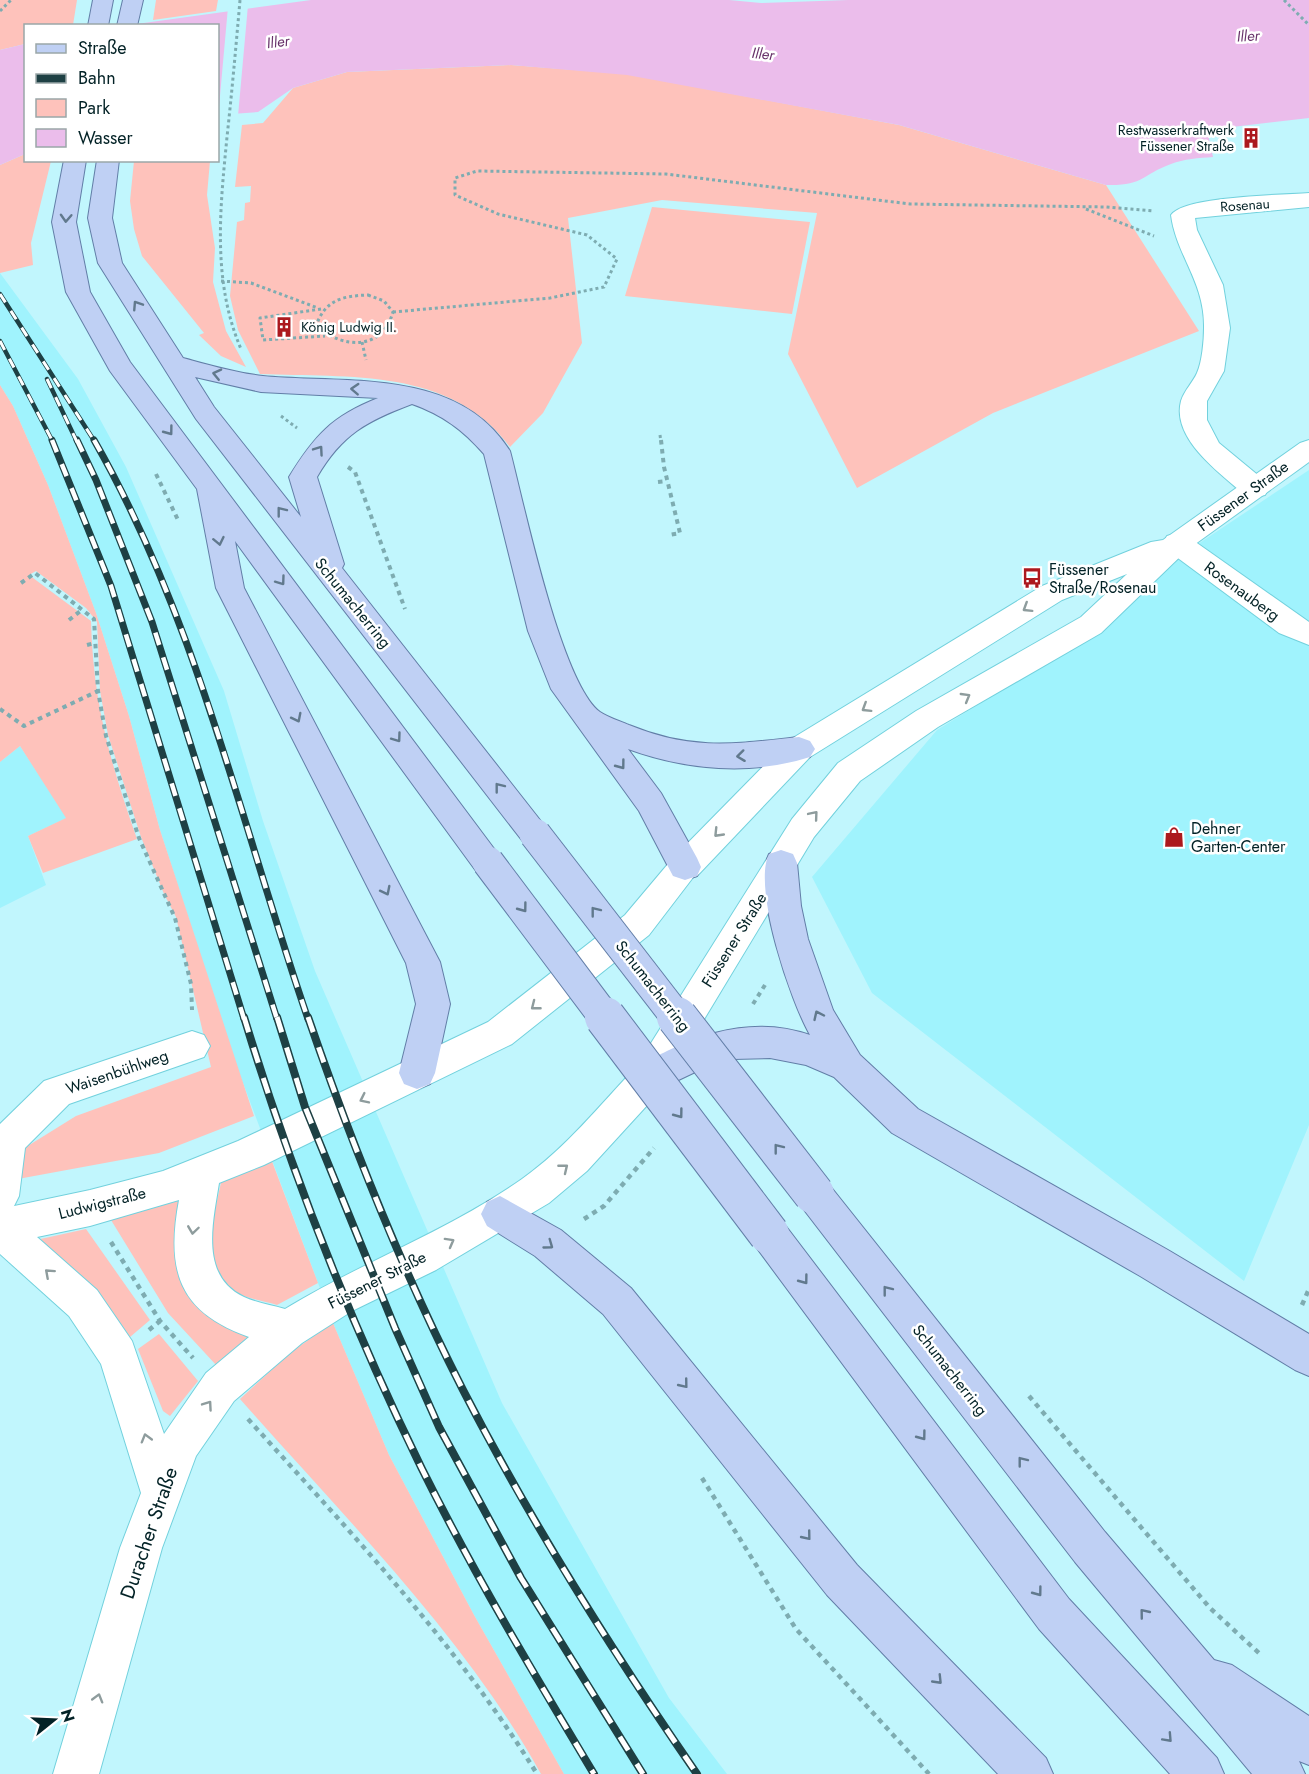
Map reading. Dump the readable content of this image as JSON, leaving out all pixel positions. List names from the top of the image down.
{
  "streets": {
    "main road": ["Schumacherring"],
    "street": [
      "Rosenau",
      "Füssener Straße",
      "Rosenauberg",
      "Waisenbühlweg",
      "Ludwigstraße",
      "Duracher Straße"
    ]
  },
  "crossings": [
    ["Füssener Straße", "Rosenauberg"],
    ["Füssener Straße", "Ludwigstraße"],
    ["Füssener Straße", "Duracher Straße"]
  ],
  "one_way": ["Duracher Straße"],
  "water": ["Iller"],
  "places": {
    "building": ["Restwasserkraftwerk Füssener Straße", "König Ludwig II."],
    "bus stop": ["Füssener Straße/Rosenau"],
    "shop": ["Dehner Garten-Center"]
  },
  "legend": [
    "Straße",
    "Bahn",
    "Park",
    "Wasser"
  ],
  "north": "right"
}
